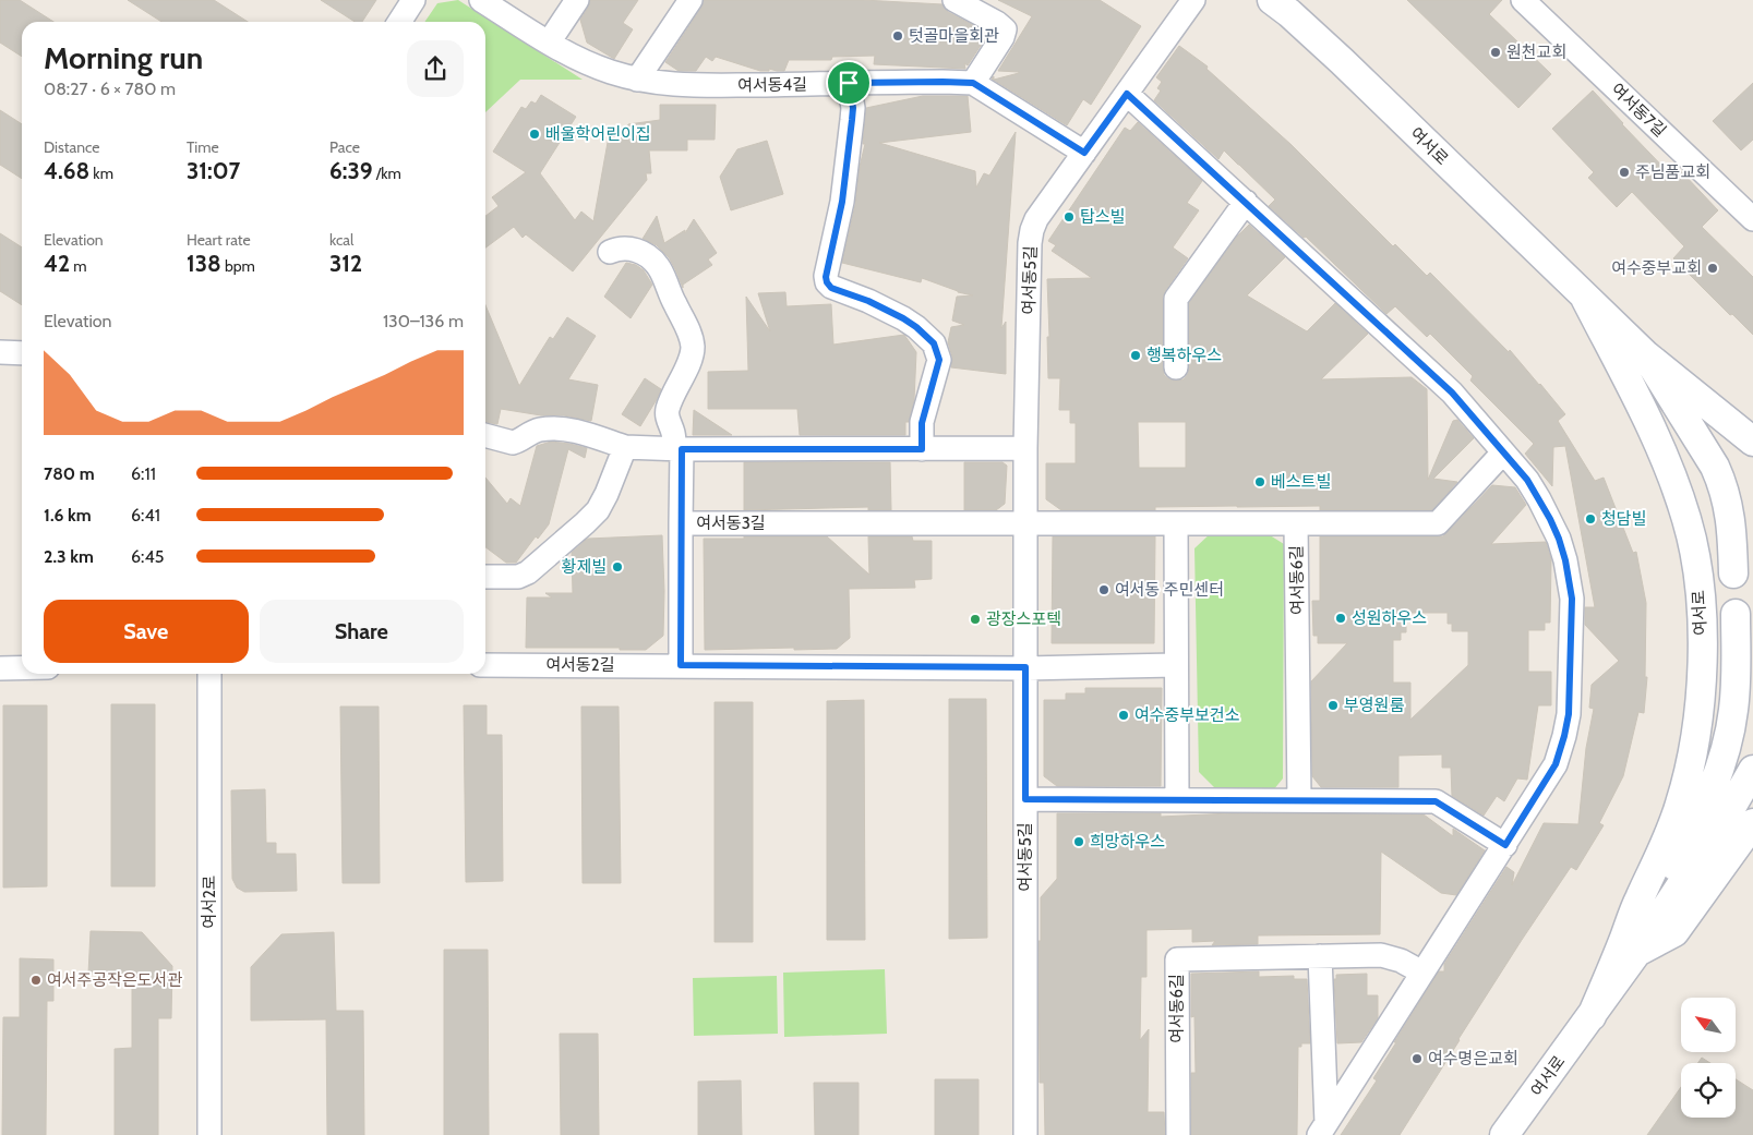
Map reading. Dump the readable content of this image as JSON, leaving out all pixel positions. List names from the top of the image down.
{
  "streets": {
    "street": [
      "여서동4길",
      "여서동7길",
      "여서로",
      "여서동5길",
      "여서동3길",
      "여서동6길",
      "여서동2길",
      "여서2로"
    ]
  },
  "crossings": [
    ["여서동5길", "여서동3길"],
    ["여서동5길", "여서동6길"],
    ["여서동5길", "여서동2길"],
    ["여서동3길", "여서동6길"]
  ],
  "places": [
    "텃골마을회관",
    "원천교회",
    "배울학어린이집",
    "주님품교회",
    "탑스빌",
    "여수중부교회",
    "행복하우스",
    "베스트빌",
    "청담빌",
    "황제빌",
    "여서동 주민센터",
    "성원하우스",
    "광장스포텍",
    "부영원룸",
    "여수중부보건소",
    "희망하우스",
    "여서주공작은도서관",
    "여수명은교회"
  ],
  "north": "top left",
  "page": {
    "heading": ["Morning run", "08:27 · 6 × 780 m"],
    "stats": [
      ["Distance", "4.68 km"],
      ["Time", "31:07"],
      ["Pace", "6:39 /km"],
      ["Elevation", "42 m"],
      ["Heart rate", "138 bpm"],
      ["kcal", "312"]
    ],
    "chart": ["Elevation", "130–136 m"],
    "list": [
      {
        "name": "780 m",
        "note": "6:11"
      },
      {
        "name": "1.6 km",
        "note": "6:41"
      },
      {
        "name": "2.3 km",
        "note": "6:45"
      }
    ],
    "buttons": ["Save", "Share"]
  }
}
